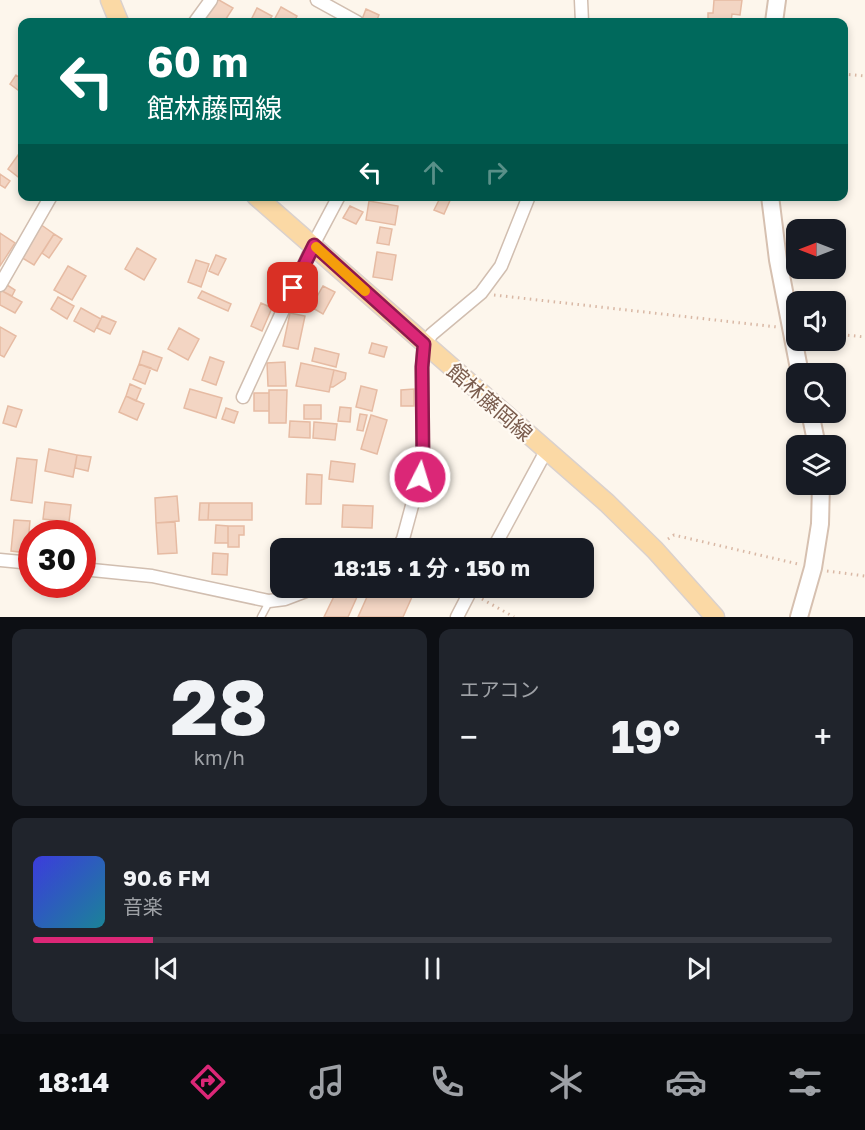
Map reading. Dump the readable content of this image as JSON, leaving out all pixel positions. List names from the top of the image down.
{
  "streets": {
    "main road": ["館林藤岡線"]
  },
  "north": "left",
  "page": {
    "turn": ["60 m", "館林藤岡線"],
    "limit": "30",
    "trip": "18:15 · 1 分 · 150 m",
    "tile": [
      ["28", "km/h"],
      "エアコン"
    ],
    "heat": ["−", "19°", "+"],
    "song": ["90.6 FM", "音楽"],
    "tabs": "18:14"
  }
}
